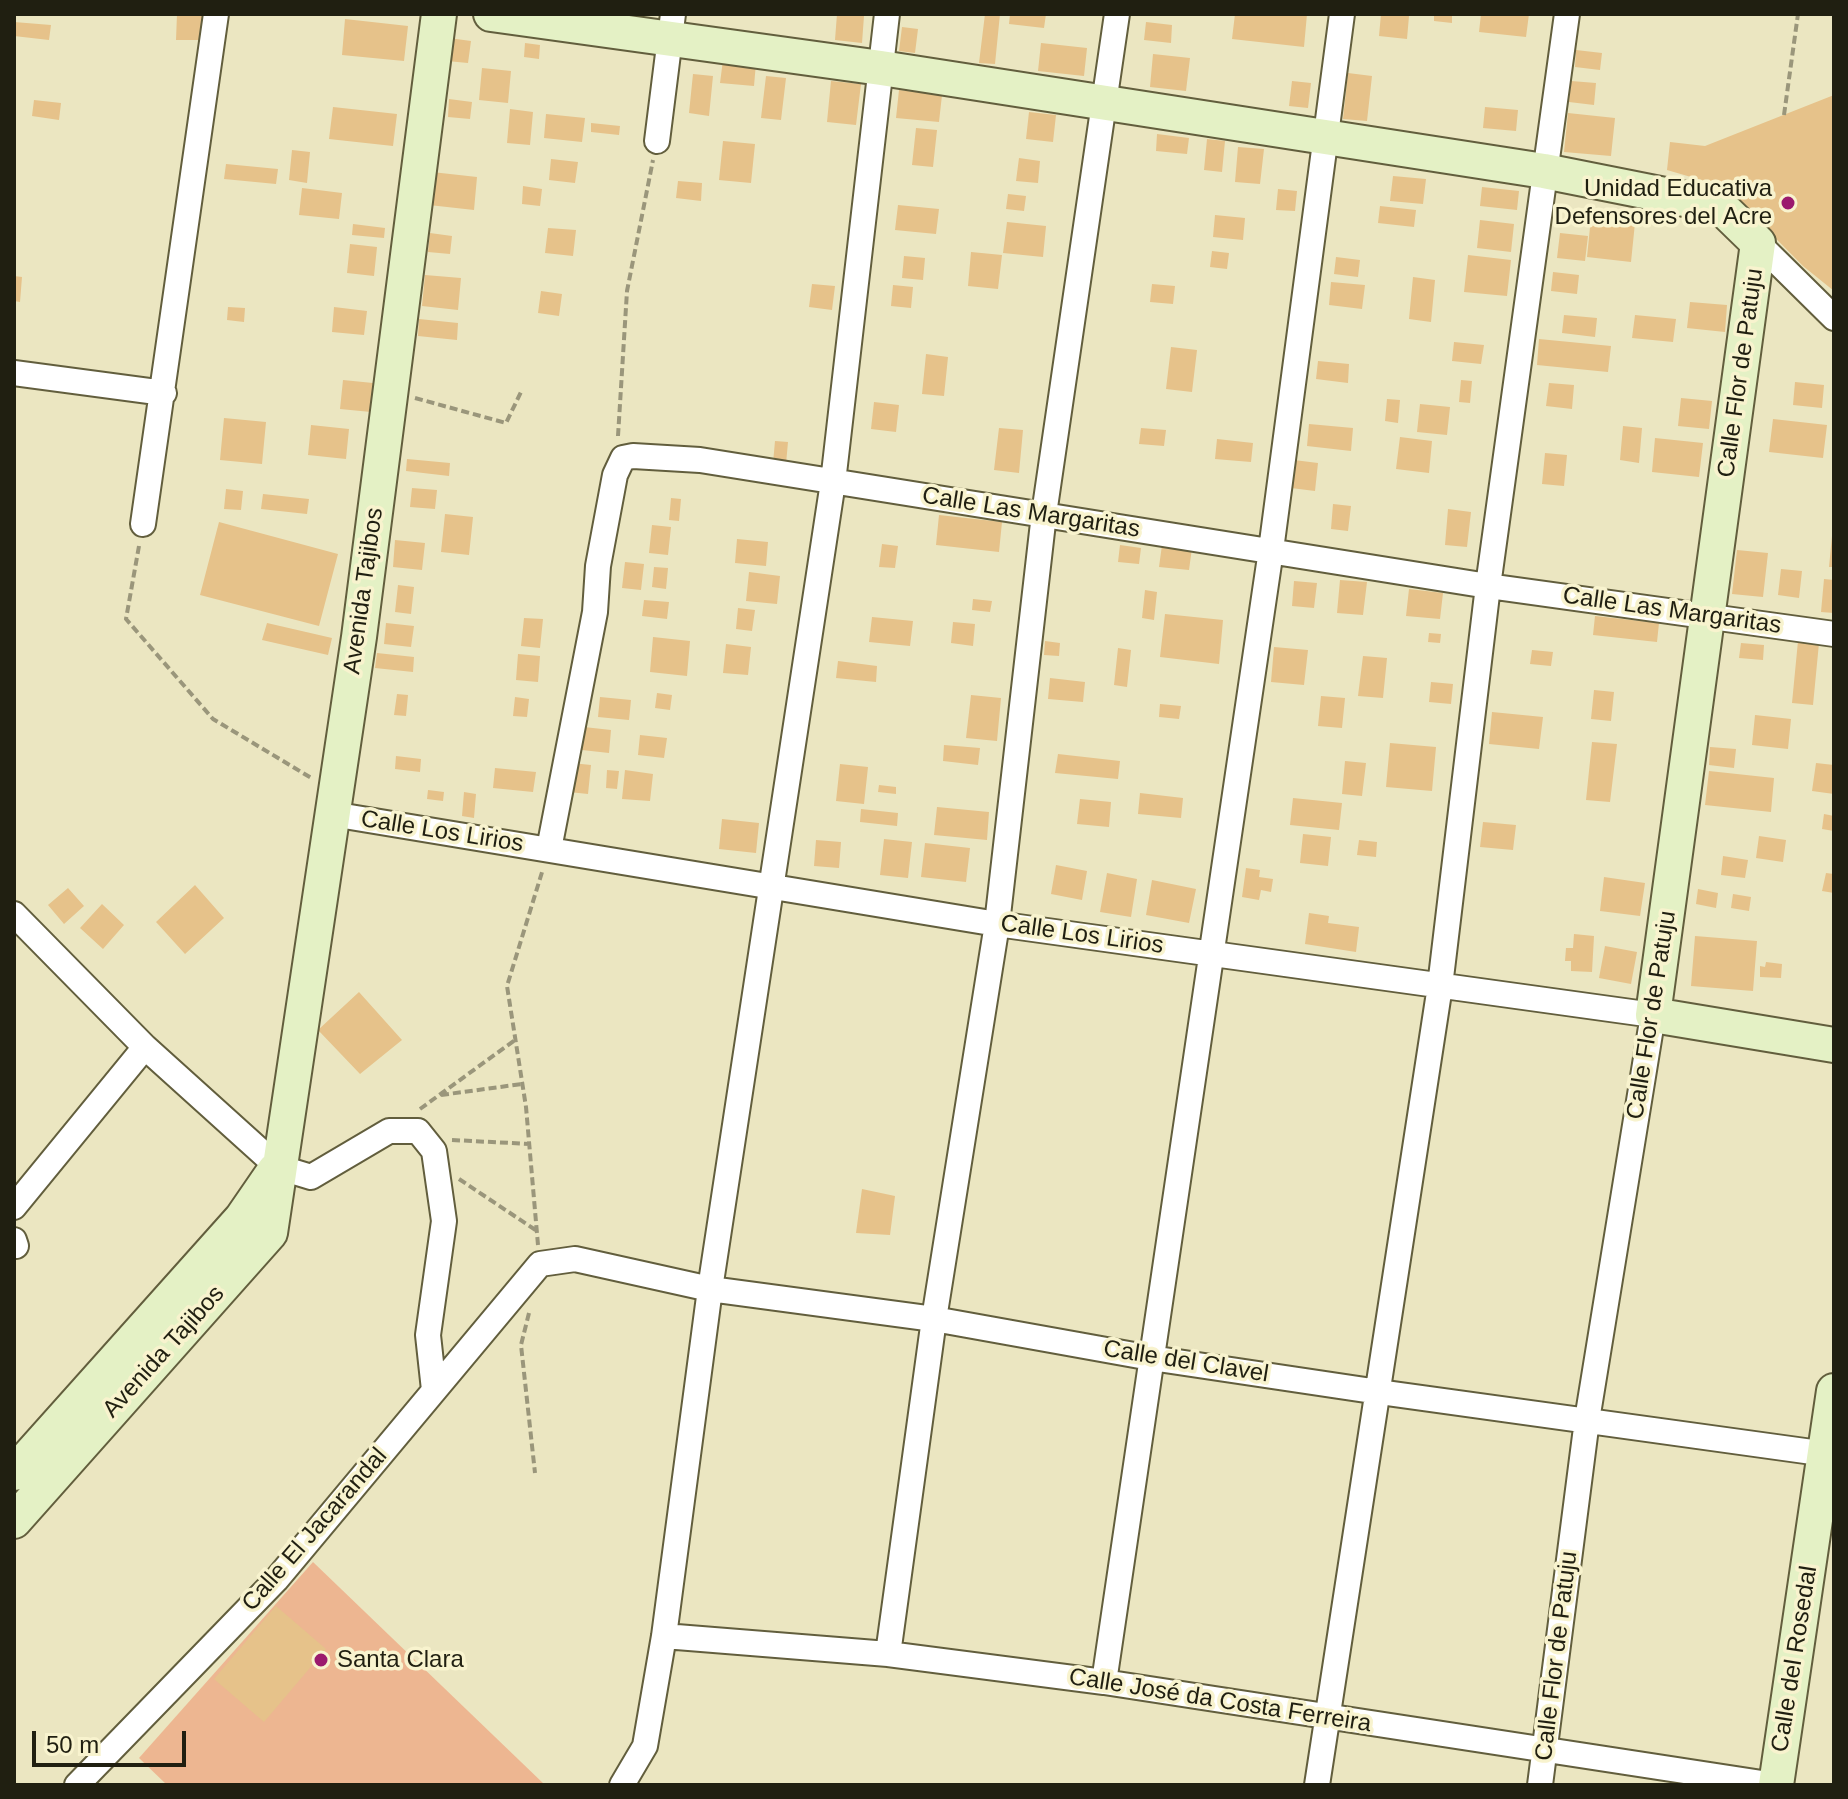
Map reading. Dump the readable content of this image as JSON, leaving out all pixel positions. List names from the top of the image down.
{
  "streets": {
    "street": [
      "Calle Flor de Patuju",
      "Calle Las Margaritas",
      "Avenida Tajibos",
      "Calle Los Lirios",
      "Calle del Clavel",
      "Calle El Jacarandal",
      "Calle del Rosedal",
      "Calle José da Costa Ferreira"
    ]
  },
  "crossings": [
    ["Calle Flor de Patuju", "Calle Las Margaritas"],
    ["Calle Flor de Patuju", "Calle Los Lirios"],
    ["Calle Flor de Patuju", "Calle del Clavel"],
    ["Calle Flor de Patuju", "Calle José da Costa Ferreira"],
    ["Avenida Tajibos", "Calle Los Lirios"],
    ["Calle del Clavel", "Calle El Jacarandal"],
    ["Calle del Clavel", "Calle del Rosedal"],
    ["Calle del Rosedal", "Calle José da Costa Ferreira"]
  ],
  "places": ["Unidad Educativa Defensores del Acre", "Santa Clara"],
  "scale_bar": "50 m"
}
